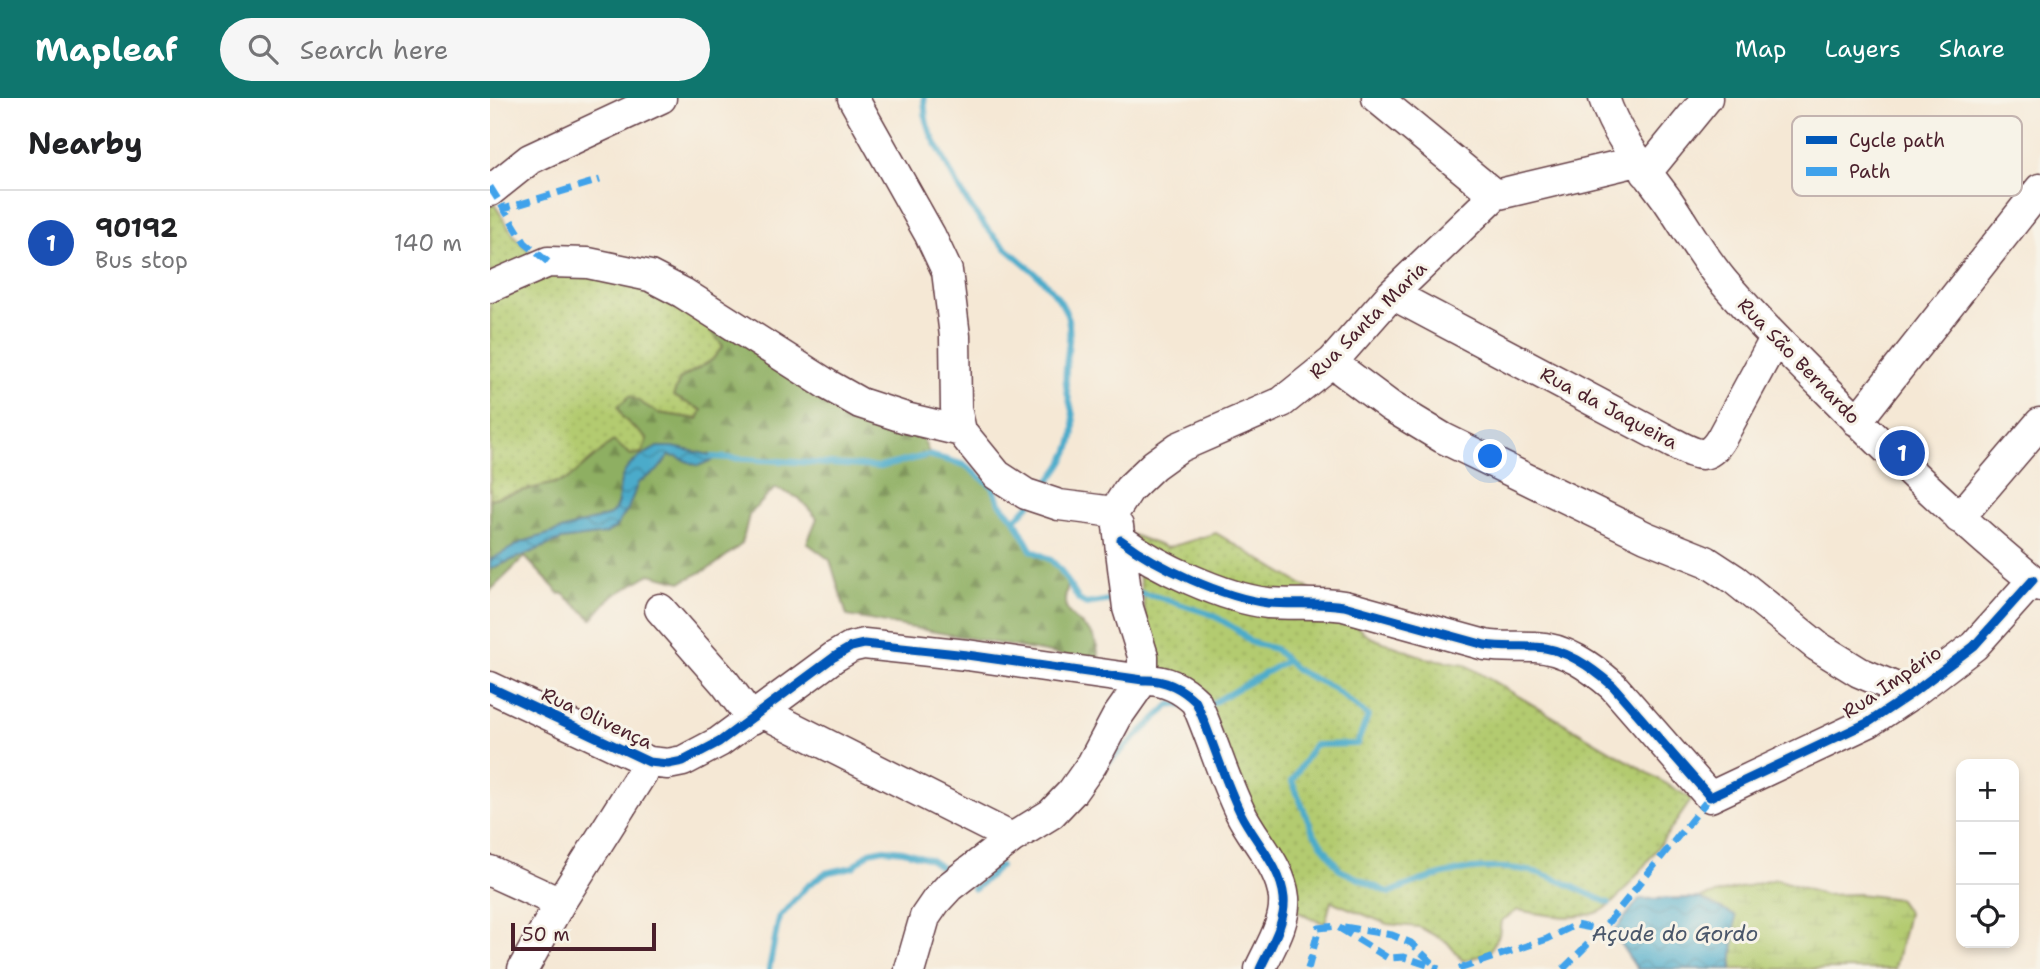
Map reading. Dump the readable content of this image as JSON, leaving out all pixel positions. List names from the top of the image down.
{
  "streets": {
    "street": [
      "Rua Santa Maria",
      "Rua São Bernardo",
      "Rua da Jaqueira",
      "Rua Império",
      "Rua Olivença"
    ]
  },
  "crossings": [
    ["Rua Santa Maria", "Rua da Jaqueira"],
    ["Rua Santa Maria", "Rua Império"],
    ["Rua São Bernardo", "Rua da Jaqueira"],
    ["Rua São Bernardo", "Rua Império"]
  ],
  "water": ["Açude do Gordo"],
  "legend": ["Cycle path", "Path"],
  "scale_bar": "50 m",
  "page": {
    "header": "Mapleaf",
    "search": "Search here",
    "nav": ["Map", "Layers", "Share"],
    "heading": "Nearby",
    "list": [
      {
        "mark": "1",
        "name": "90192",
        "note": "Bus stop",
        "value": "140 m"
      }
    ],
    "pins": "1",
    "map_buttons": ["+", "−"],
    "scale": "50 m"
  }
}
